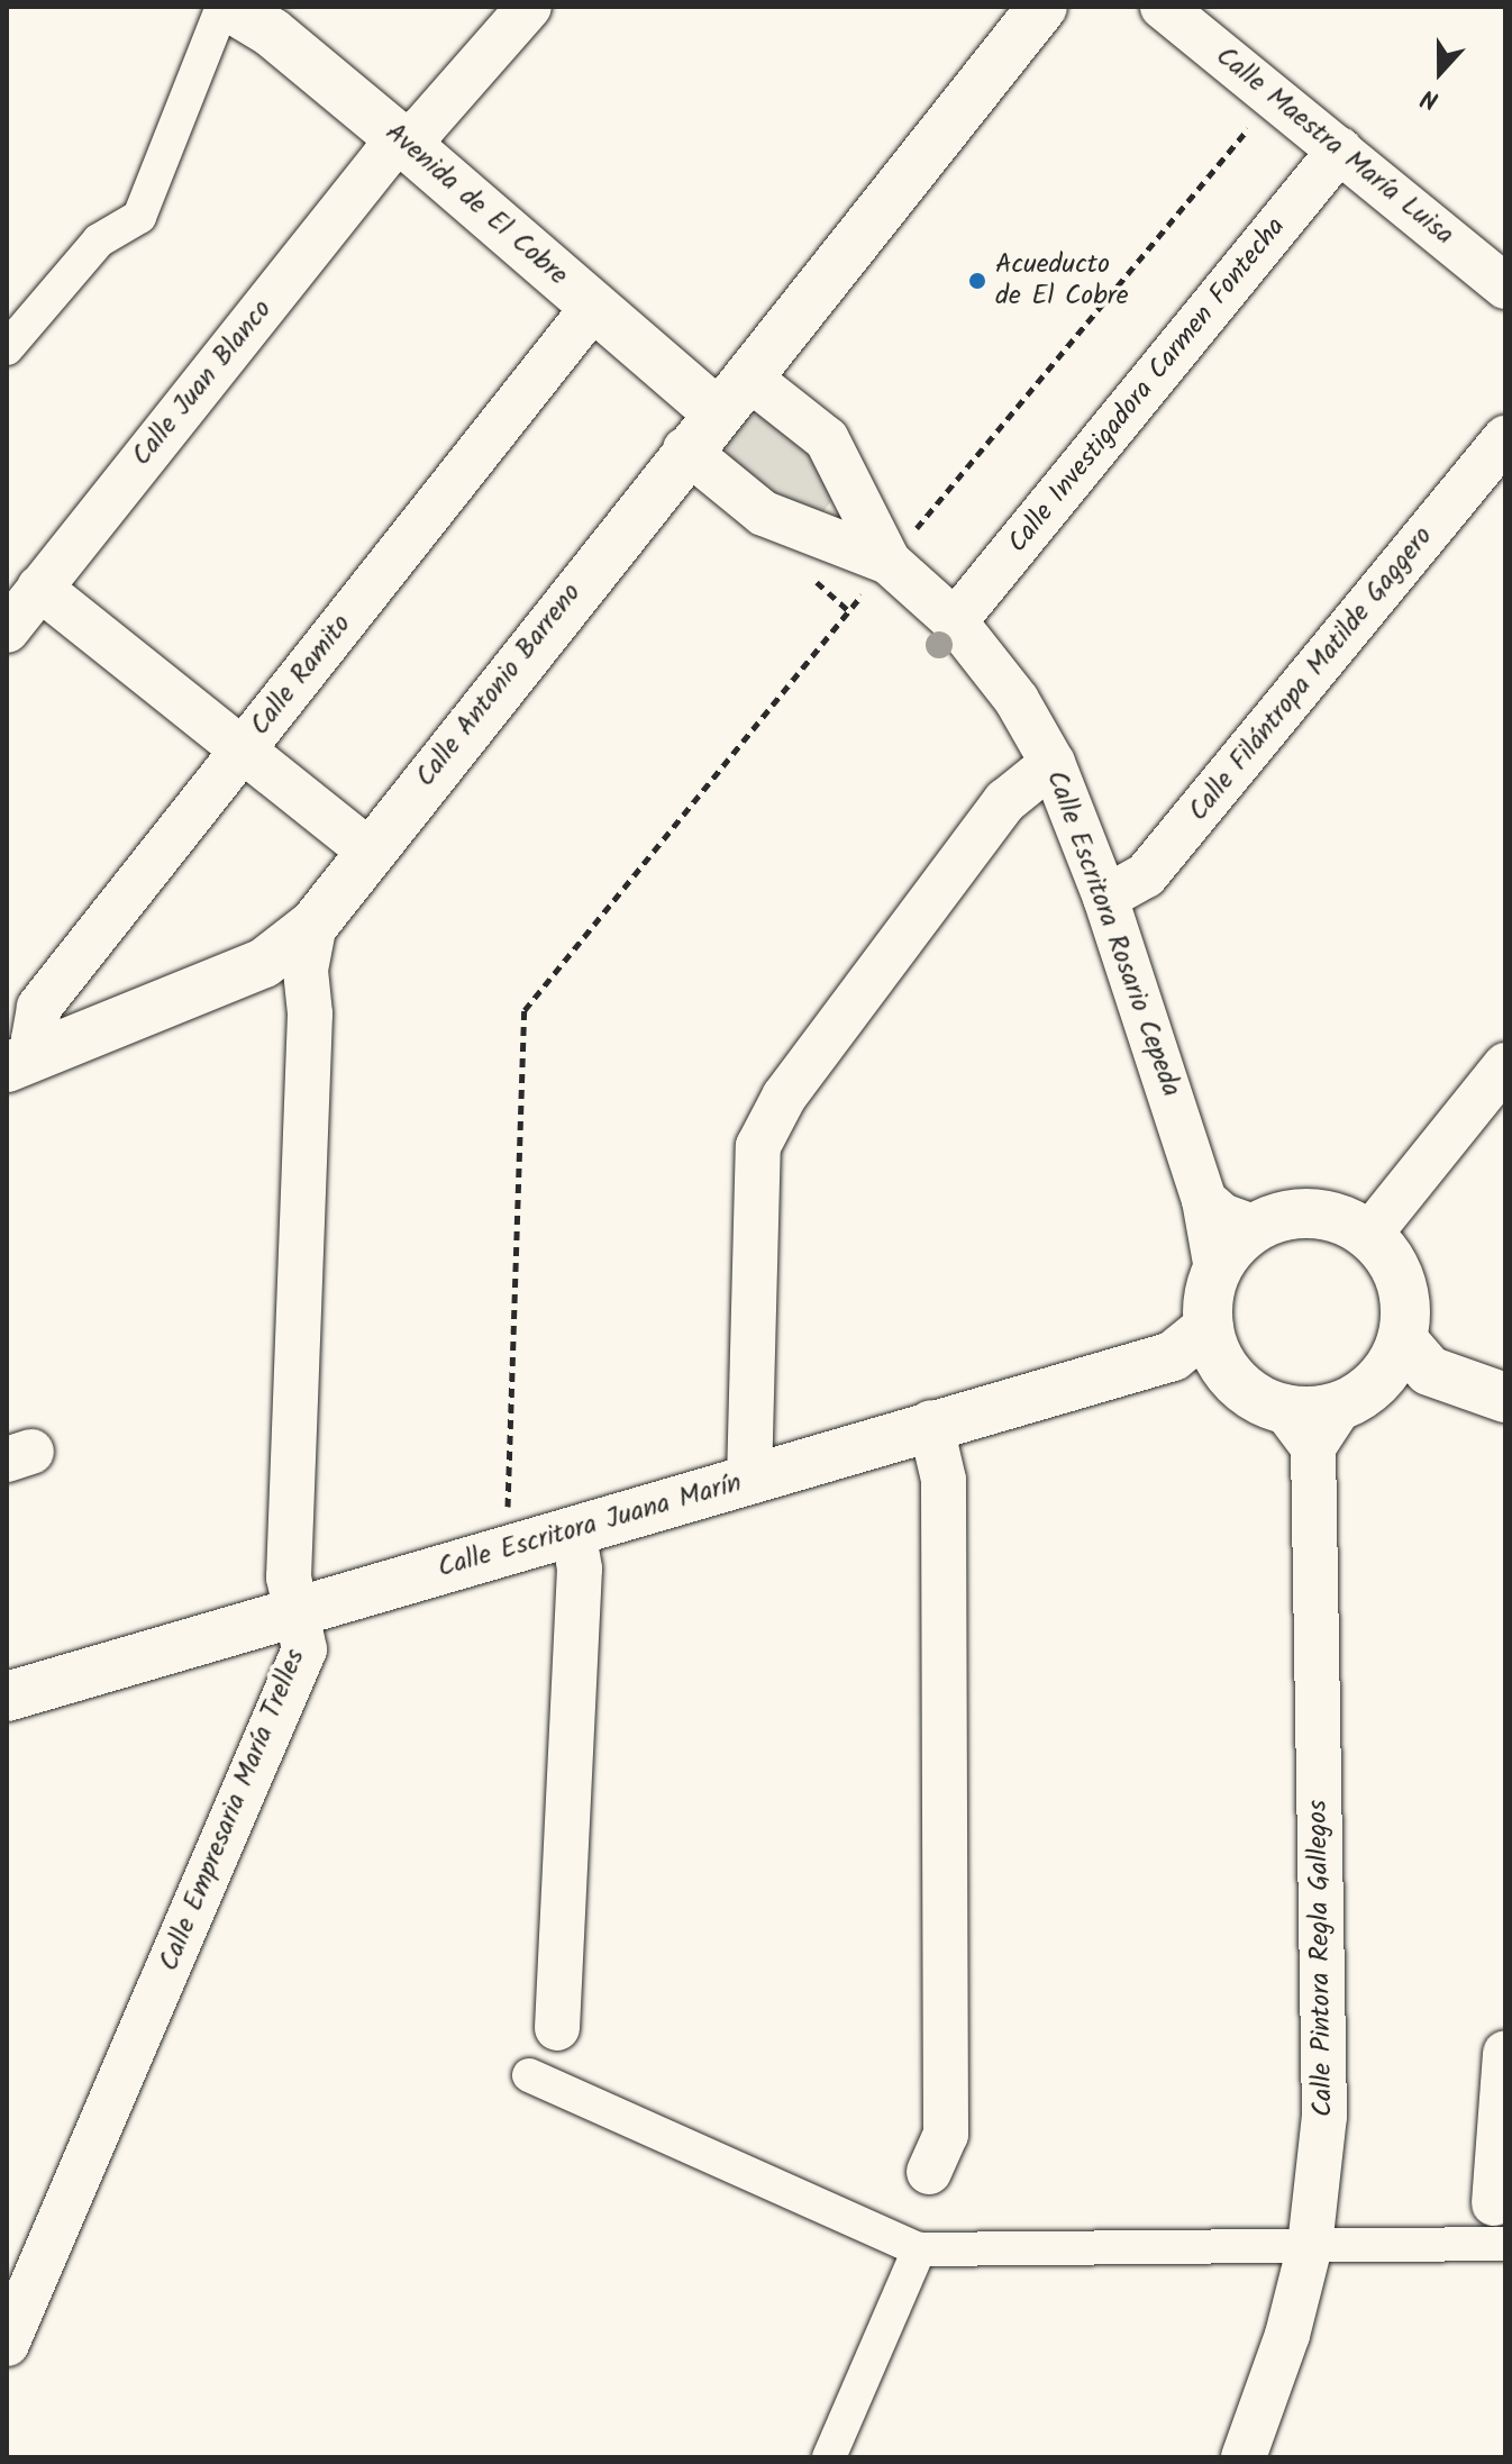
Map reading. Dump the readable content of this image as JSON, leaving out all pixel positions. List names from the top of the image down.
{
  "streets": {
    "street": [
      "Calle Maestra María Luisa",
      "Avenida de El Cobre",
      "Calle Juan Blanco",
      "Calle Investigadora Carmen Fontecha",
      "Calle Filántropa Matilde Gaggero",
      "Calle Ramito",
      "Calle Antonio Barreno",
      "Calle Escritora Rosario Cepeda",
      "Calle Escritora Juana Marín",
      "Calle Empresaria María Trelles",
      "Calle Pintora Regla Gallegos"
    ]
  },
  "crossings": [
    ["Calle Maestra María Luisa", "Calle Investigadora Carmen Fontecha"],
    ["Avenida de El Cobre", "Calle Juan Blanco"],
    ["Avenida de El Cobre", "Calle Ramito"],
    ["Avenida de El Cobre", "Calle Antonio Barreno"],
    ["Calle Investigadora Carmen Fontecha", "Calle Escritora Rosario Cepeda"],
    ["Calle Filántropa Matilde Gaggero", "Calle Escritora Rosario Cepeda"],
    ["Calle Ramito", "Calle Antonio Barreno"],
    ["Calle Antonio Barreno", "Calle Empresaria María Trelles"],
    ["Calle Escritora Rosario Cepeda", "Calle Escritora Juana Marín"],
    ["Calle Escritora Juana Marín", "Calle Empresaria María Trelles"]
  ],
  "places": ["Acueducto de El Cobre"],
  "north": "bottom"
}
